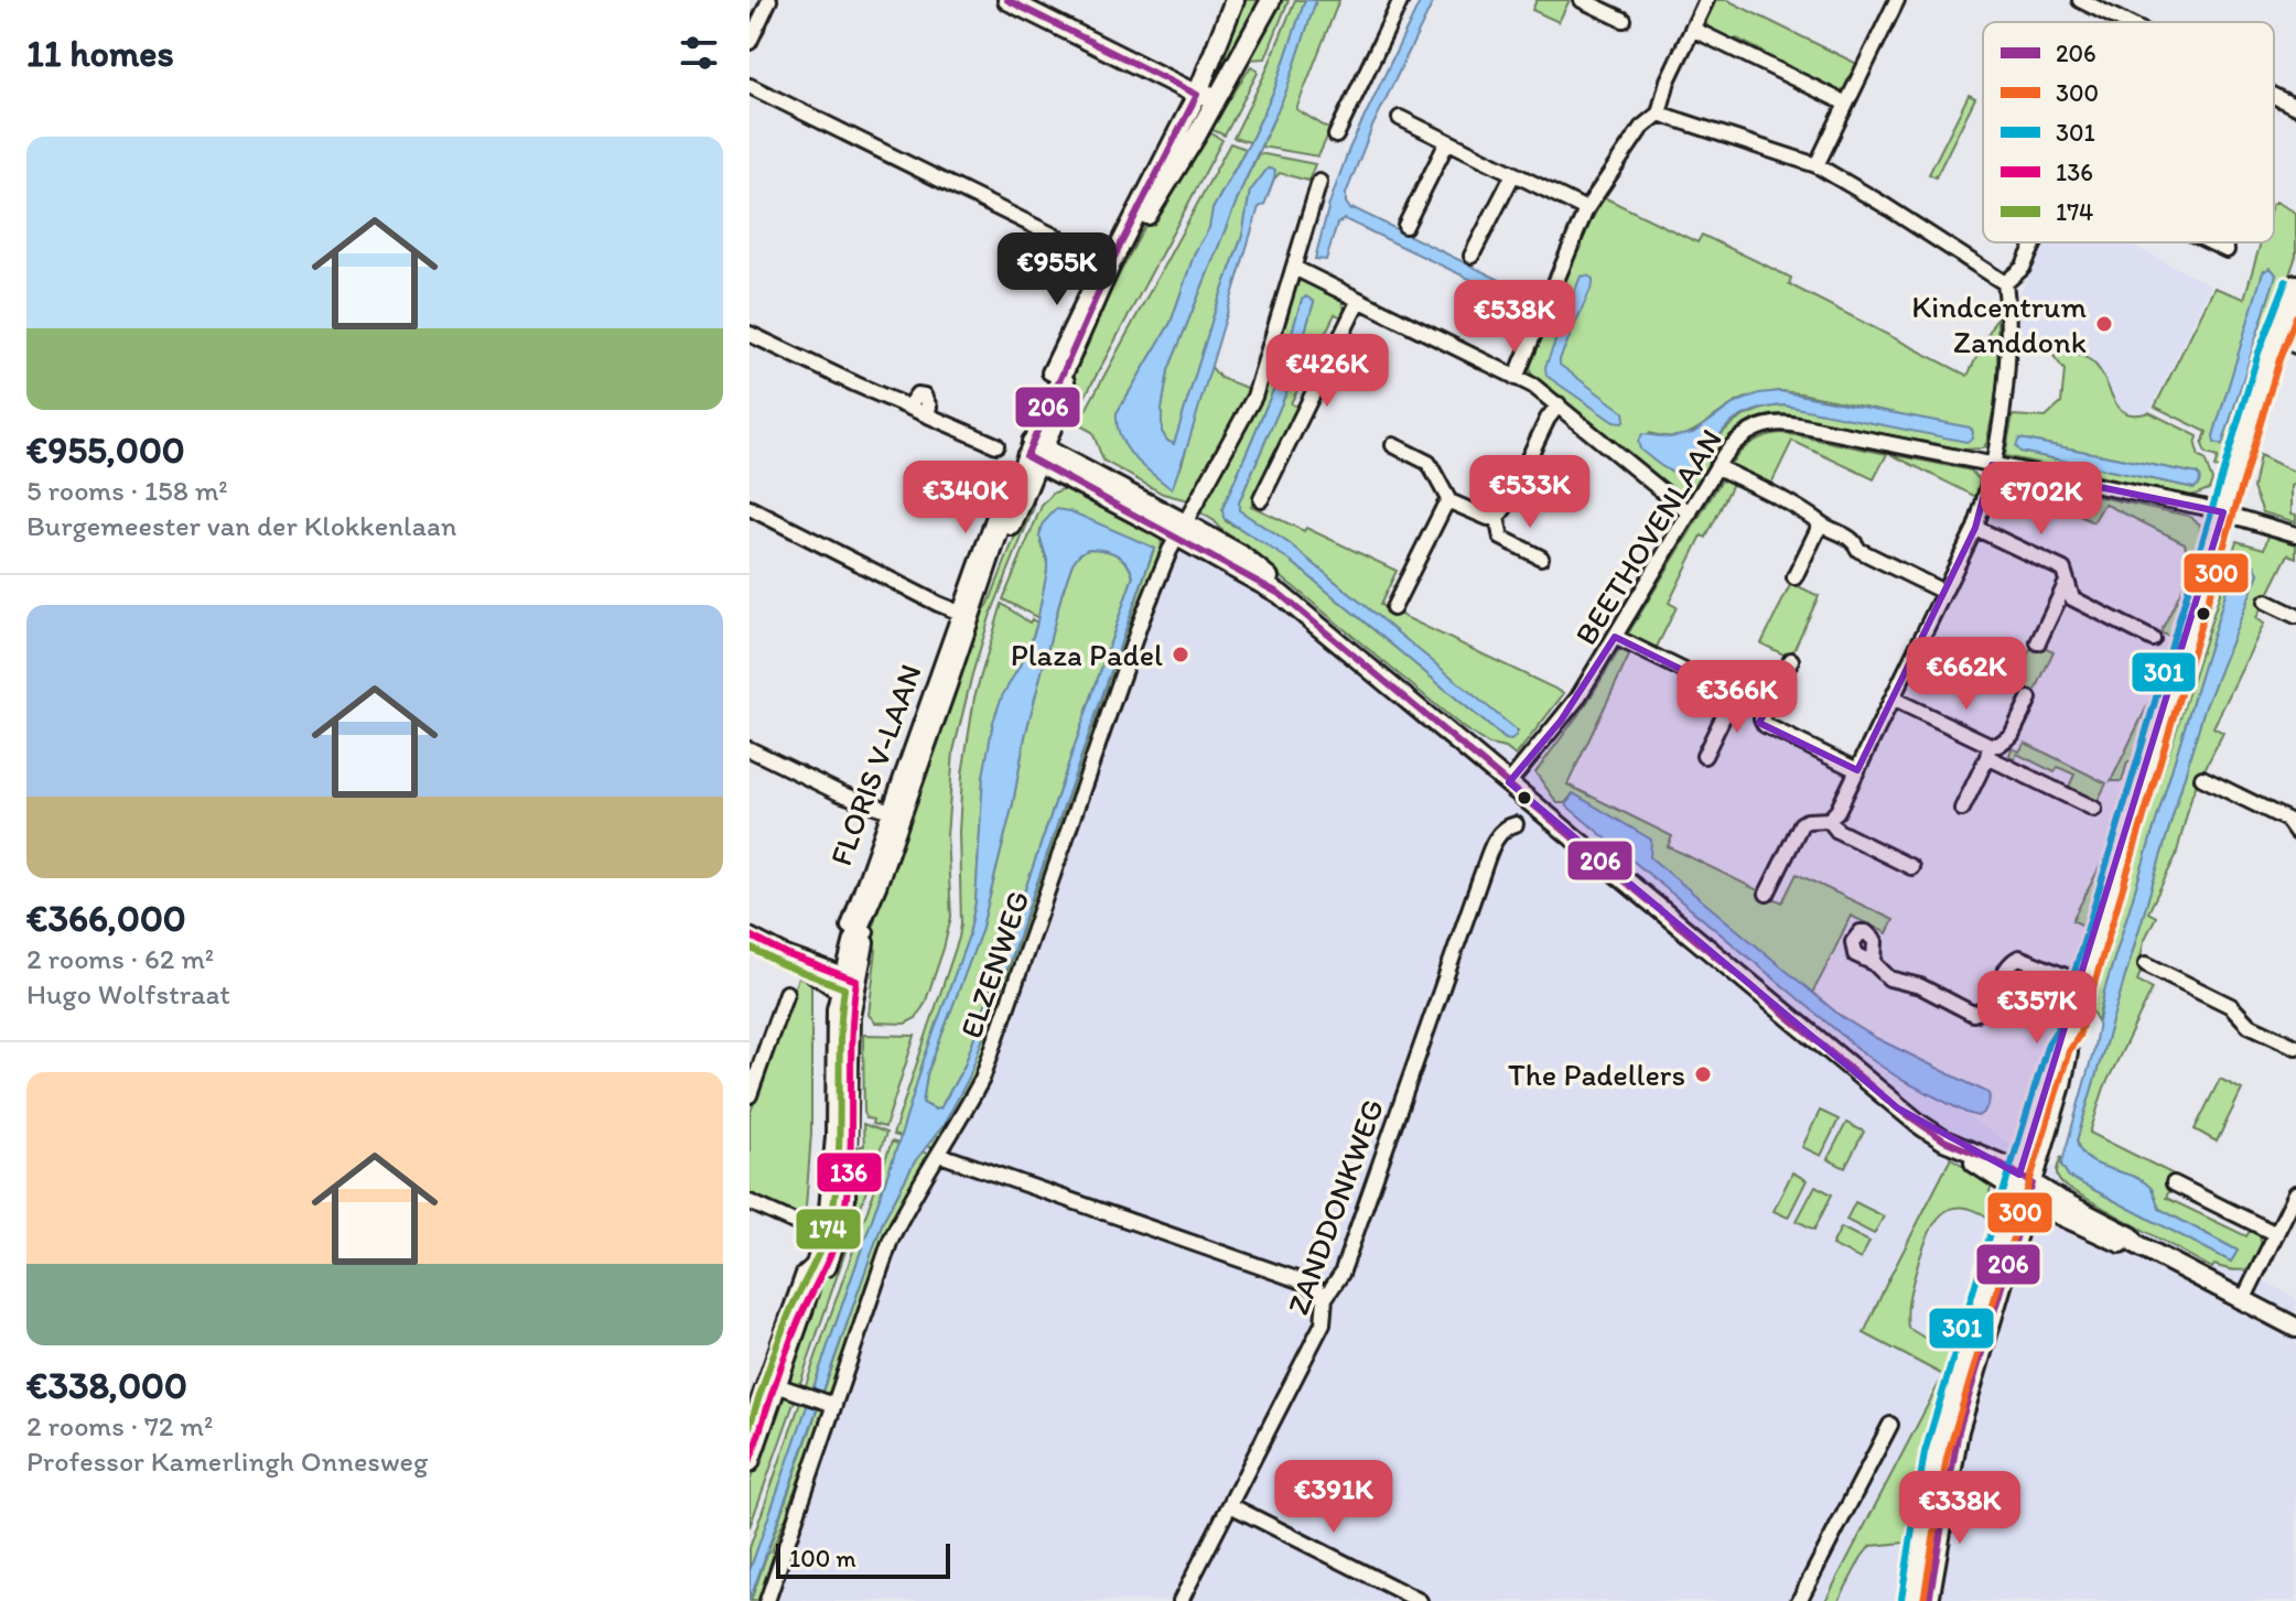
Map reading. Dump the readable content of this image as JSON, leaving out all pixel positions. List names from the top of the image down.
{
  "streets": {
    "main road": ["FLORIS V-LAAN"],
    "street": ["BEETHOVENLAAN", "ELZENWEG", "ZANDDONKWEG"]
  },
  "places": ["Kindcentrum Zanddonk", "Plaza Padel", "The Padellers"],
  "lines": [
    "transit line 206",
    "transit line 301",
    "transit line 300",
    "transit line 136",
    "transit line 174"
  ],
  "legend": [
    "206",
    "300",
    "301",
    "136",
    "174"
  ],
  "scale_bar": "100 m",
  "page": {
    "heading": "11 homes",
    "list": [
      {
        "name": "€955,000",
        "note": "5 rooms · 158 m² · Burgemeester van der Klokkenlaan"
      },
      {
        "name": "€366,000",
        "note": "2 rooms · 62 m² · Hugo Wolfstraat"
      },
      {
        "name": "€338,000",
        "note": "2 rooms · 72 m² · Professor Kamerlingh Onnesweg"
      }
    ],
    "price": [
      "€955K",
      "€538K",
      "€426K",
      "€533K",
      "€340K",
      "€702K",
      "€662K",
      "€366K",
      "€357K",
      "€391K",
      "€338K"
    ],
    "scale": "100 m"
  }
}
